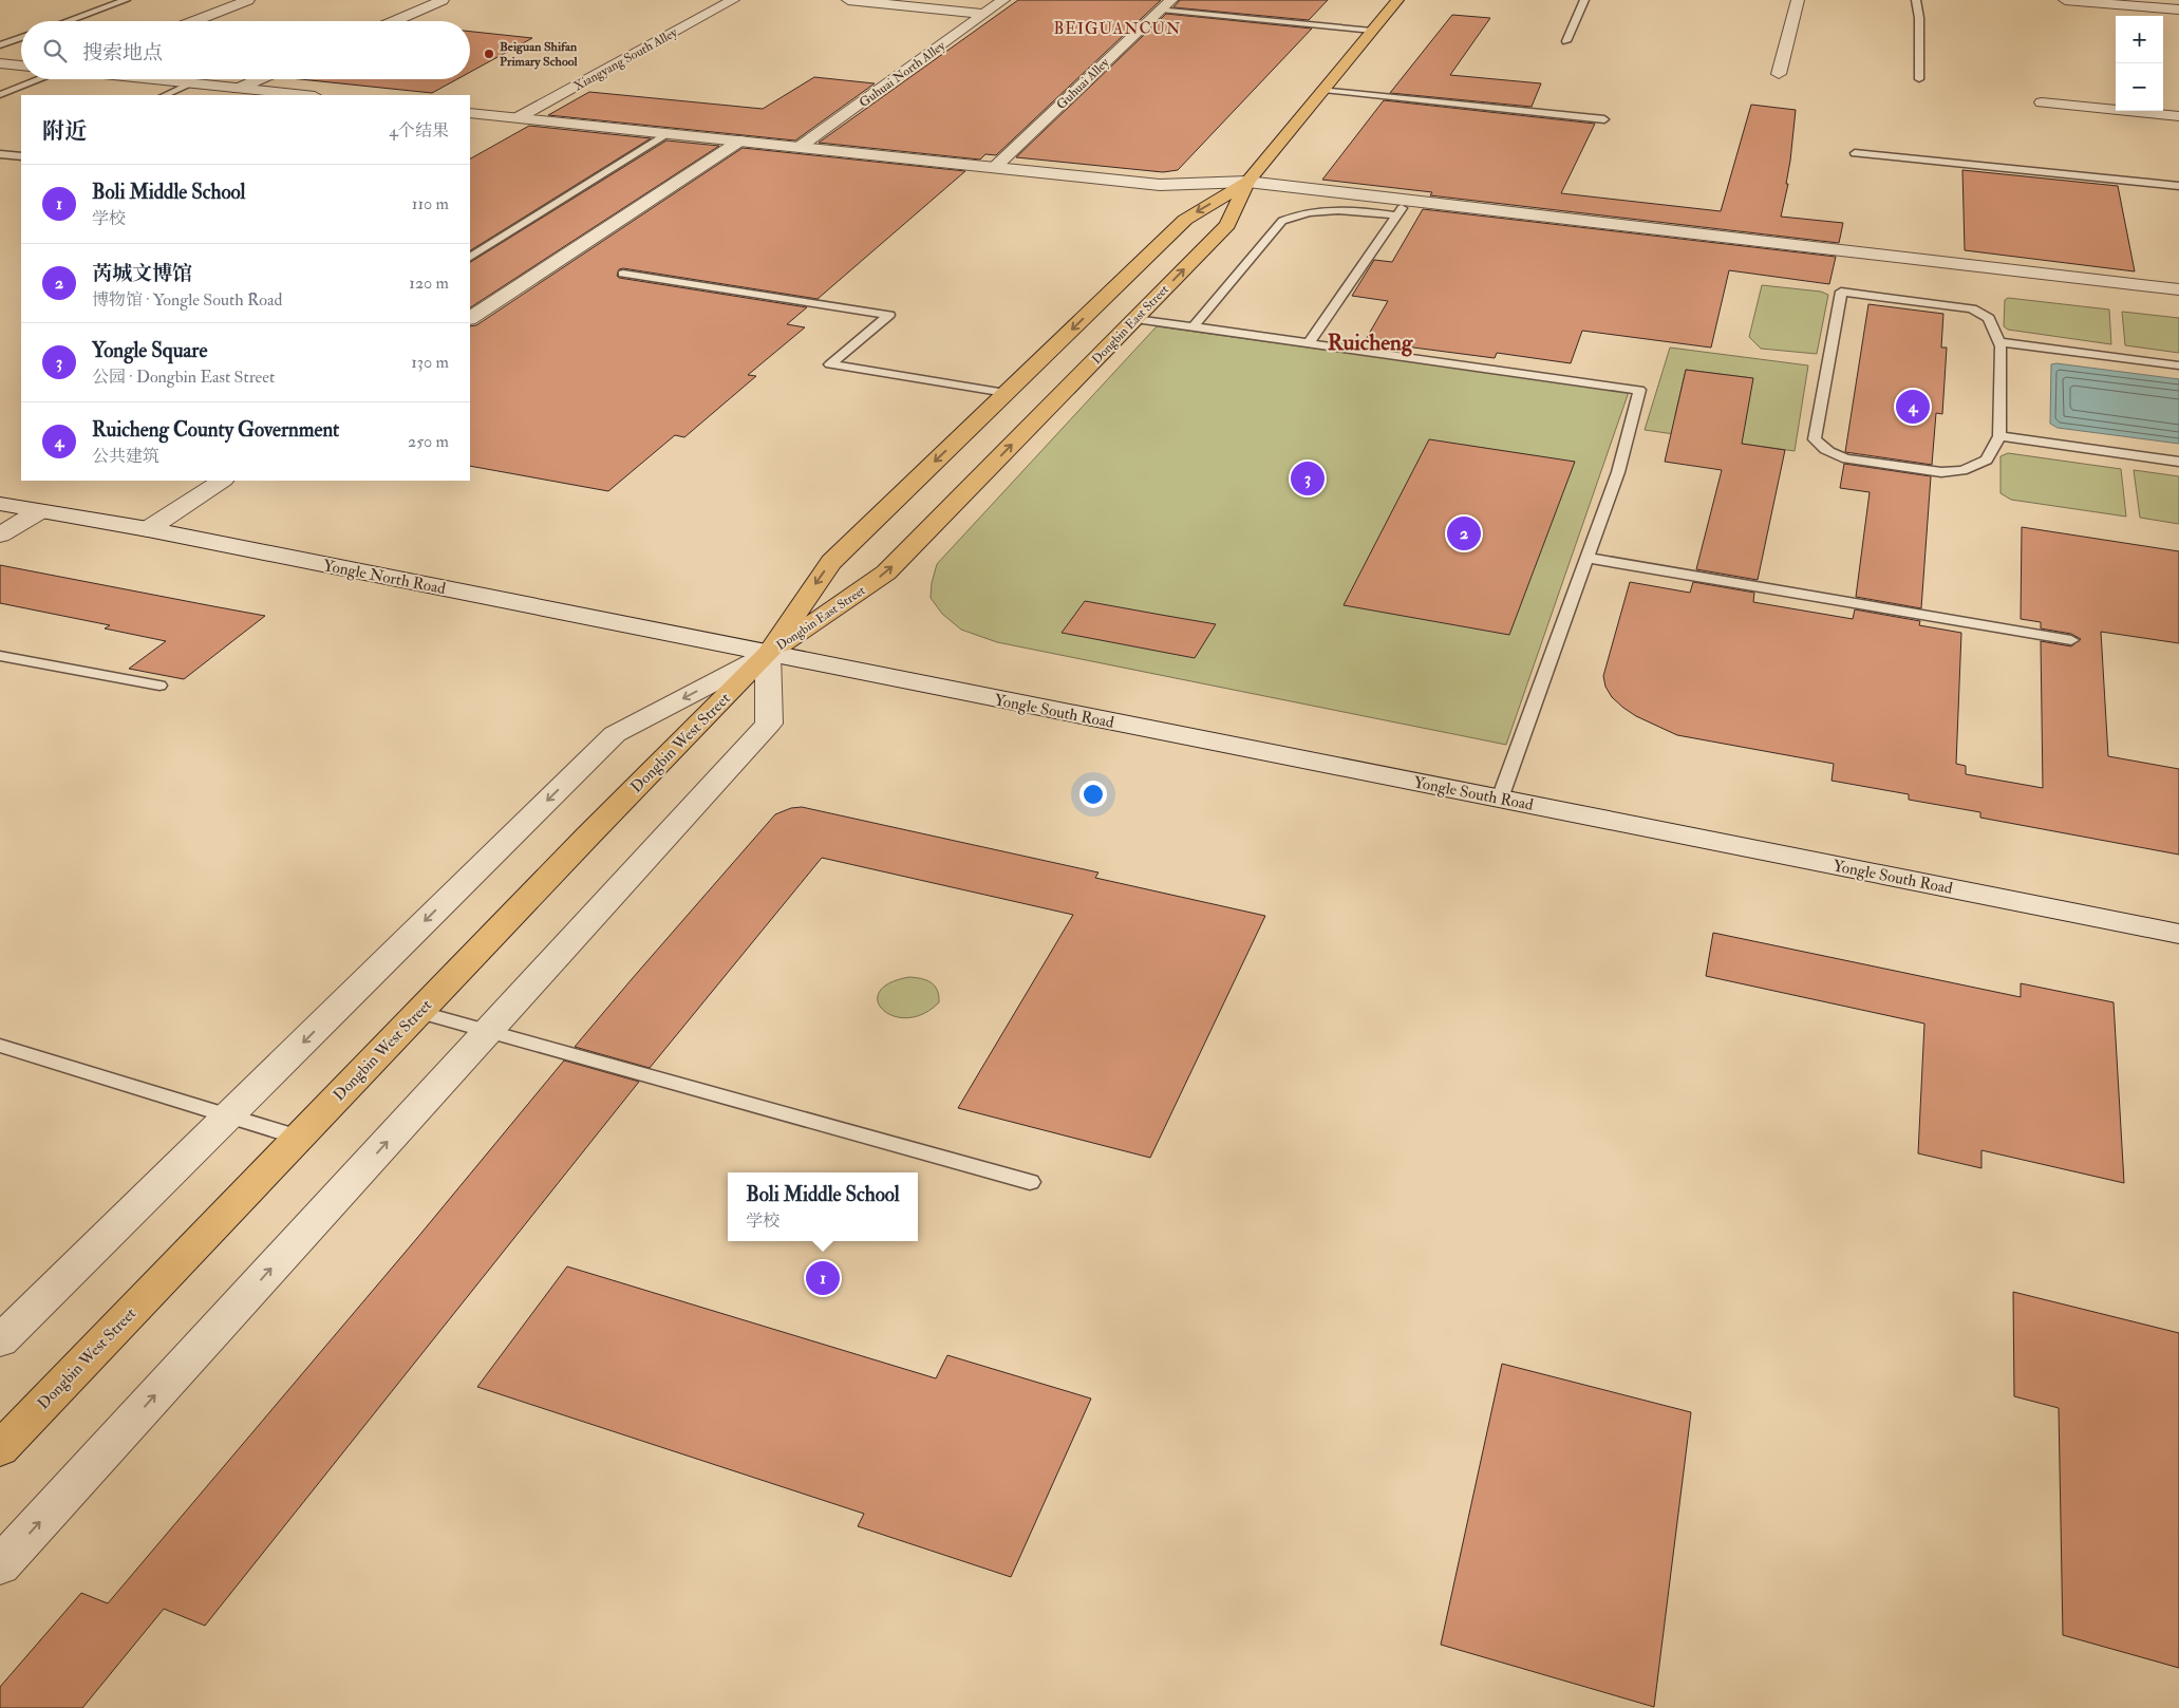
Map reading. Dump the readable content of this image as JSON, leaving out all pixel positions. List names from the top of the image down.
{
  "streets": {
    "main road": ["Dongbin East Street", "Dongbin West Street"],
    "street": [
      "Xiangyang South Alley",
      "Guhuai North Alley",
      "Guhuai Alley",
      "Yongle North Road",
      "Yongle South Road"
    ]
  },
  "crossings": [
    ["Dongbin East Street", "Yongle North Road"],
    ["Dongbin East Street", "Yongle South Road"],
    ["Dongbin East Street", "Dongbin West Street"],
    ["Yongle North Road", "Yongle South Road"],
    ["Yongle North Road", "Dongbin West Street"],
    ["Yongle South Road", "Dongbin West Street"]
  ],
  "districts": ["BEIGUANCUN", "Ruicheng"],
  "places": ["Beiguan Shifan Primary School"],
  "page": {
    "map_buttons": ["+", "−"],
    "search": "搜索地点",
    "heading": ["附近", "4个结果"],
    "list": [
      {
        "mark": "1",
        "name": "Boli Middle School",
        "note": "学校",
        "value": "110 m"
      },
      {
        "mark": "2",
        "name": "芮城文博馆",
        "note": "博物馆 · Yongle South Road",
        "value": "120 m"
      },
      {
        "mark": "3",
        "name": "Yongle Square",
        "note": "公园 · Dongbin East Street",
        "value": "130 m"
      },
      {
        "mark": "4",
        "name": "Ruicheng County Government",
        "note": "公共建筑",
        "value": "250 m"
      }
    ],
    "pins": [
      "4",
      "3",
      "2",
      "1"
    ],
    "popup": ["Boli Middle School", "学校"]
  }
}
